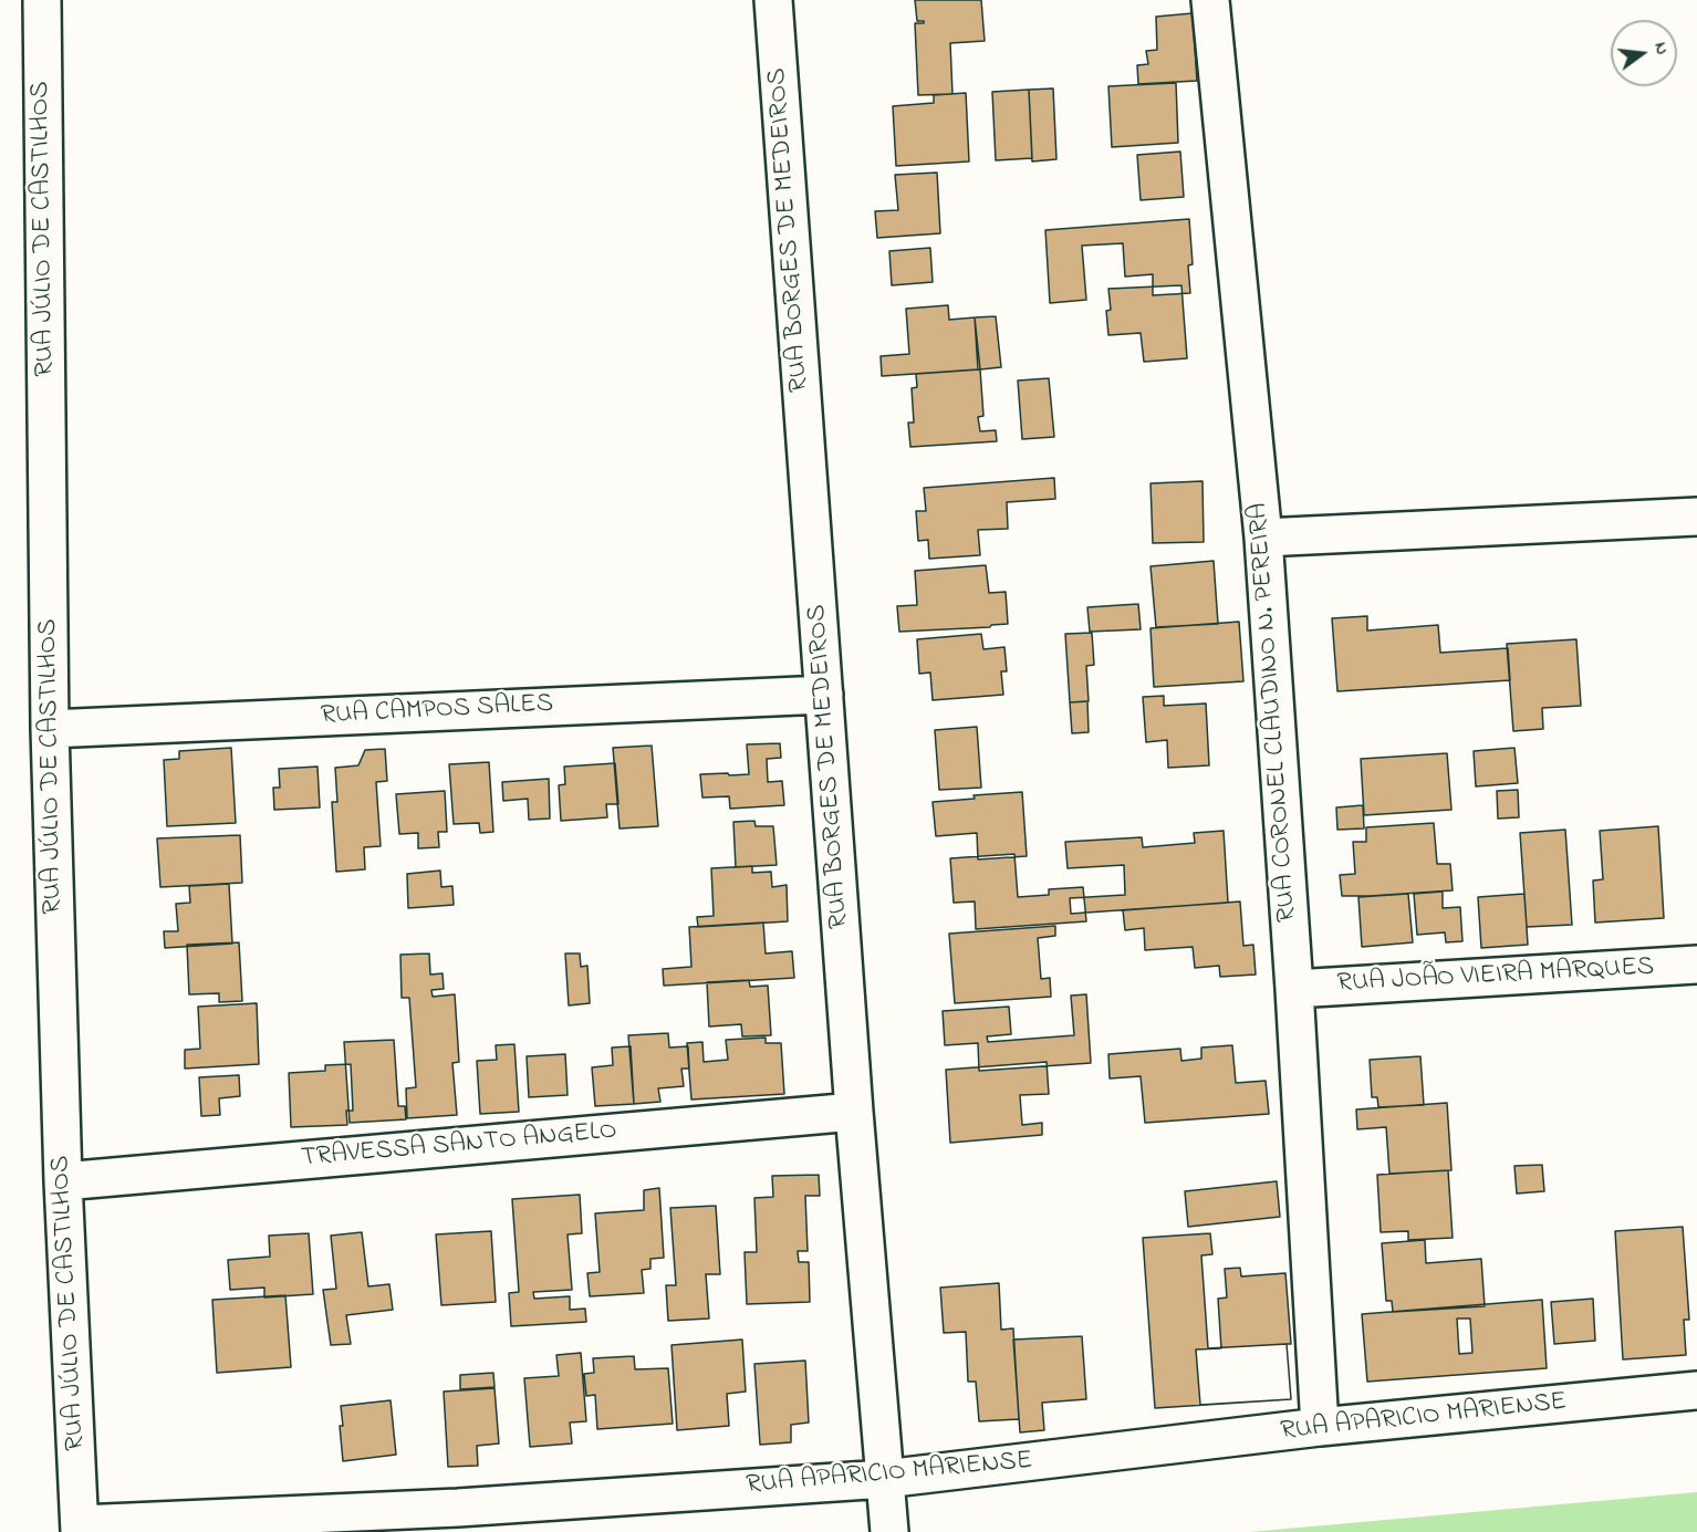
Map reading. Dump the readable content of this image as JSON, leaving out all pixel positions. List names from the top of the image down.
{
  "streets": {
    "street": [
      "RUA JÚLIO DE CASTILHOS",
      "RUA BORGES DE MEDEIROS",
      "RUA CAMPOS SALES",
      "RUA CORONEL CLAUDINO N. PEREIRA",
      "RUA JOÃO VIEIRA MARQUES",
      "TRAVESSA SANTO ANGELO",
      "RUA APARICIO MARIENSE"
    ]
  },
  "crossings": [
    ["RUA JÚLIO DE CASTILHOS", "RUA CAMPOS SALES"],
    ["RUA JÚLIO DE CASTILHOS", "TRAVESSA SANTO ANGELO"],
    ["RUA JÚLIO DE CASTILHOS", "RUA APARICIO MARIENSE"],
    ["RUA BORGES DE MEDEIROS", "RUA CAMPOS SALES"],
    ["RUA BORGES DE MEDEIROS", "TRAVESSA SANTO ANGELO"],
    ["RUA BORGES DE MEDEIROS", "RUA APARICIO MARIENSE"],
    ["RUA CORONEL CLAUDINO N. PEREIRA", "RUA JOÃO VIEIRA MARQUES"],
    ["RUA CORONEL CLAUDINO N. PEREIRA", "RUA APARICIO MARIENSE"]
  ],
  "north": "right"
}
